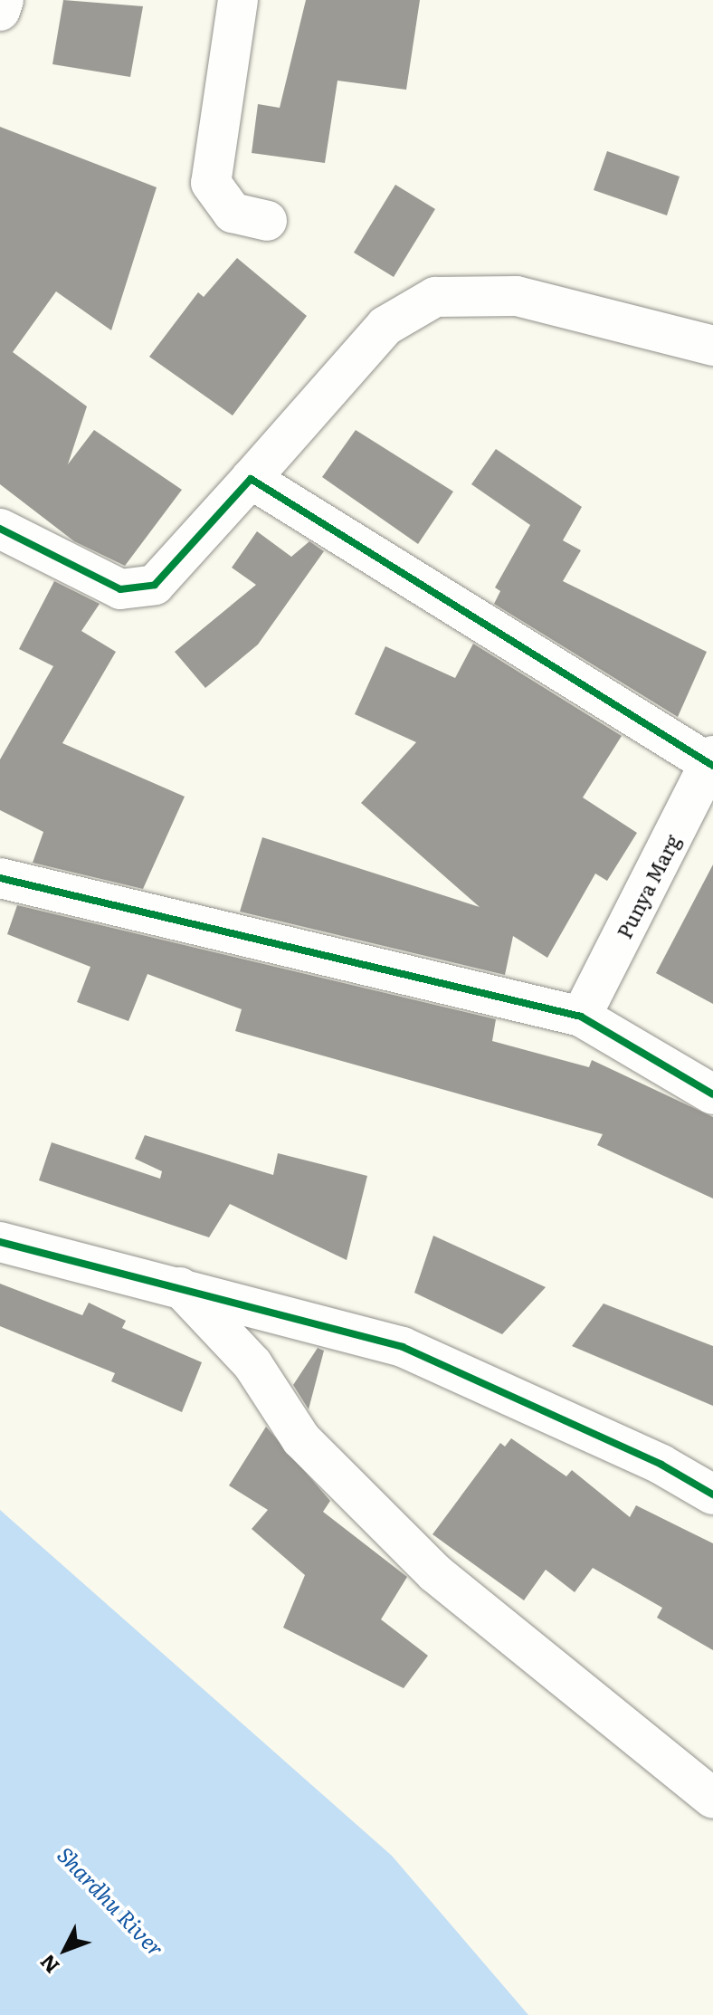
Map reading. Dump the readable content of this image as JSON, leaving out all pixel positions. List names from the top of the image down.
{
  "streets": {
    "street": ["Punya Marg"]
  },
  "water": ["Shardhu River"],
  "north": "bottom left"
}
